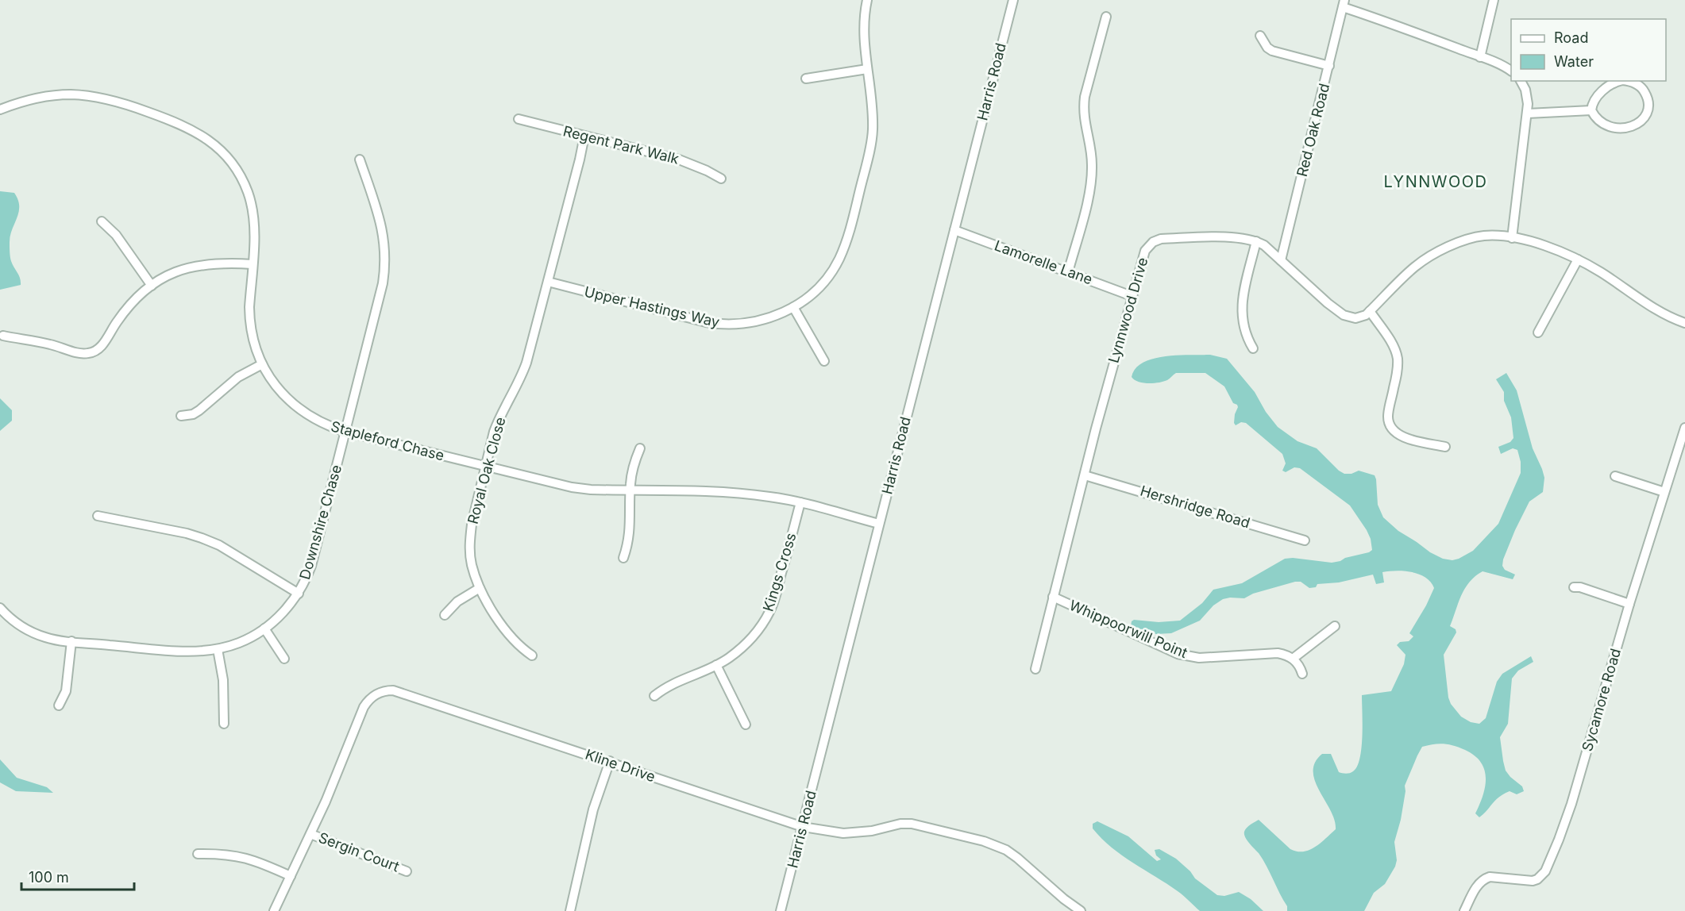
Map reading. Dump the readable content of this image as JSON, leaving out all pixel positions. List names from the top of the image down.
{
  "streets": {
    "street": [
      "Harris Road",
      "Red Oak Road",
      "Regent Park Walk",
      "Lamorelle Lane",
      "Upper Hastings Way",
      "Lynnwood Drive",
      "Stapleford Chase",
      "Royal Oak Close",
      "Hershridge Road",
      "Downshire Chase",
      "Kings Cross",
      "Whippoorwill Point",
      "Sycamore Road",
      "Kline Drive",
      "Sergin Court"
    ]
  },
  "crossings": [
    ["Harris Road", "Lamorelle Lane"],
    ["Harris Road", "Stapleford Chase"],
    ["Harris Road", "Kline Drive"],
    ["Red Oak Road", "Lynnwood Drive"],
    ["Regent Park Walk", "Royal Oak Close"],
    ["Lamorelle Lane", "Lynnwood Drive"],
    ["Upper Hastings Way", "Royal Oak Close"],
    ["Lynnwood Drive", "Hershridge Road"],
    ["Lynnwood Drive", "Whippoorwill Point"],
    ["Stapleford Chase", "Royal Oak Close"],
    ["Stapleford Chase", "Downshire Chase"],
    ["Stapleford Chase", "Kings Cross"],
    ["Kline Drive", "Sergin Court"]
  ],
  "districts": ["LYNNWOOD"],
  "legend": ["Road", "Water"],
  "scale_bar": "100 m"
}
